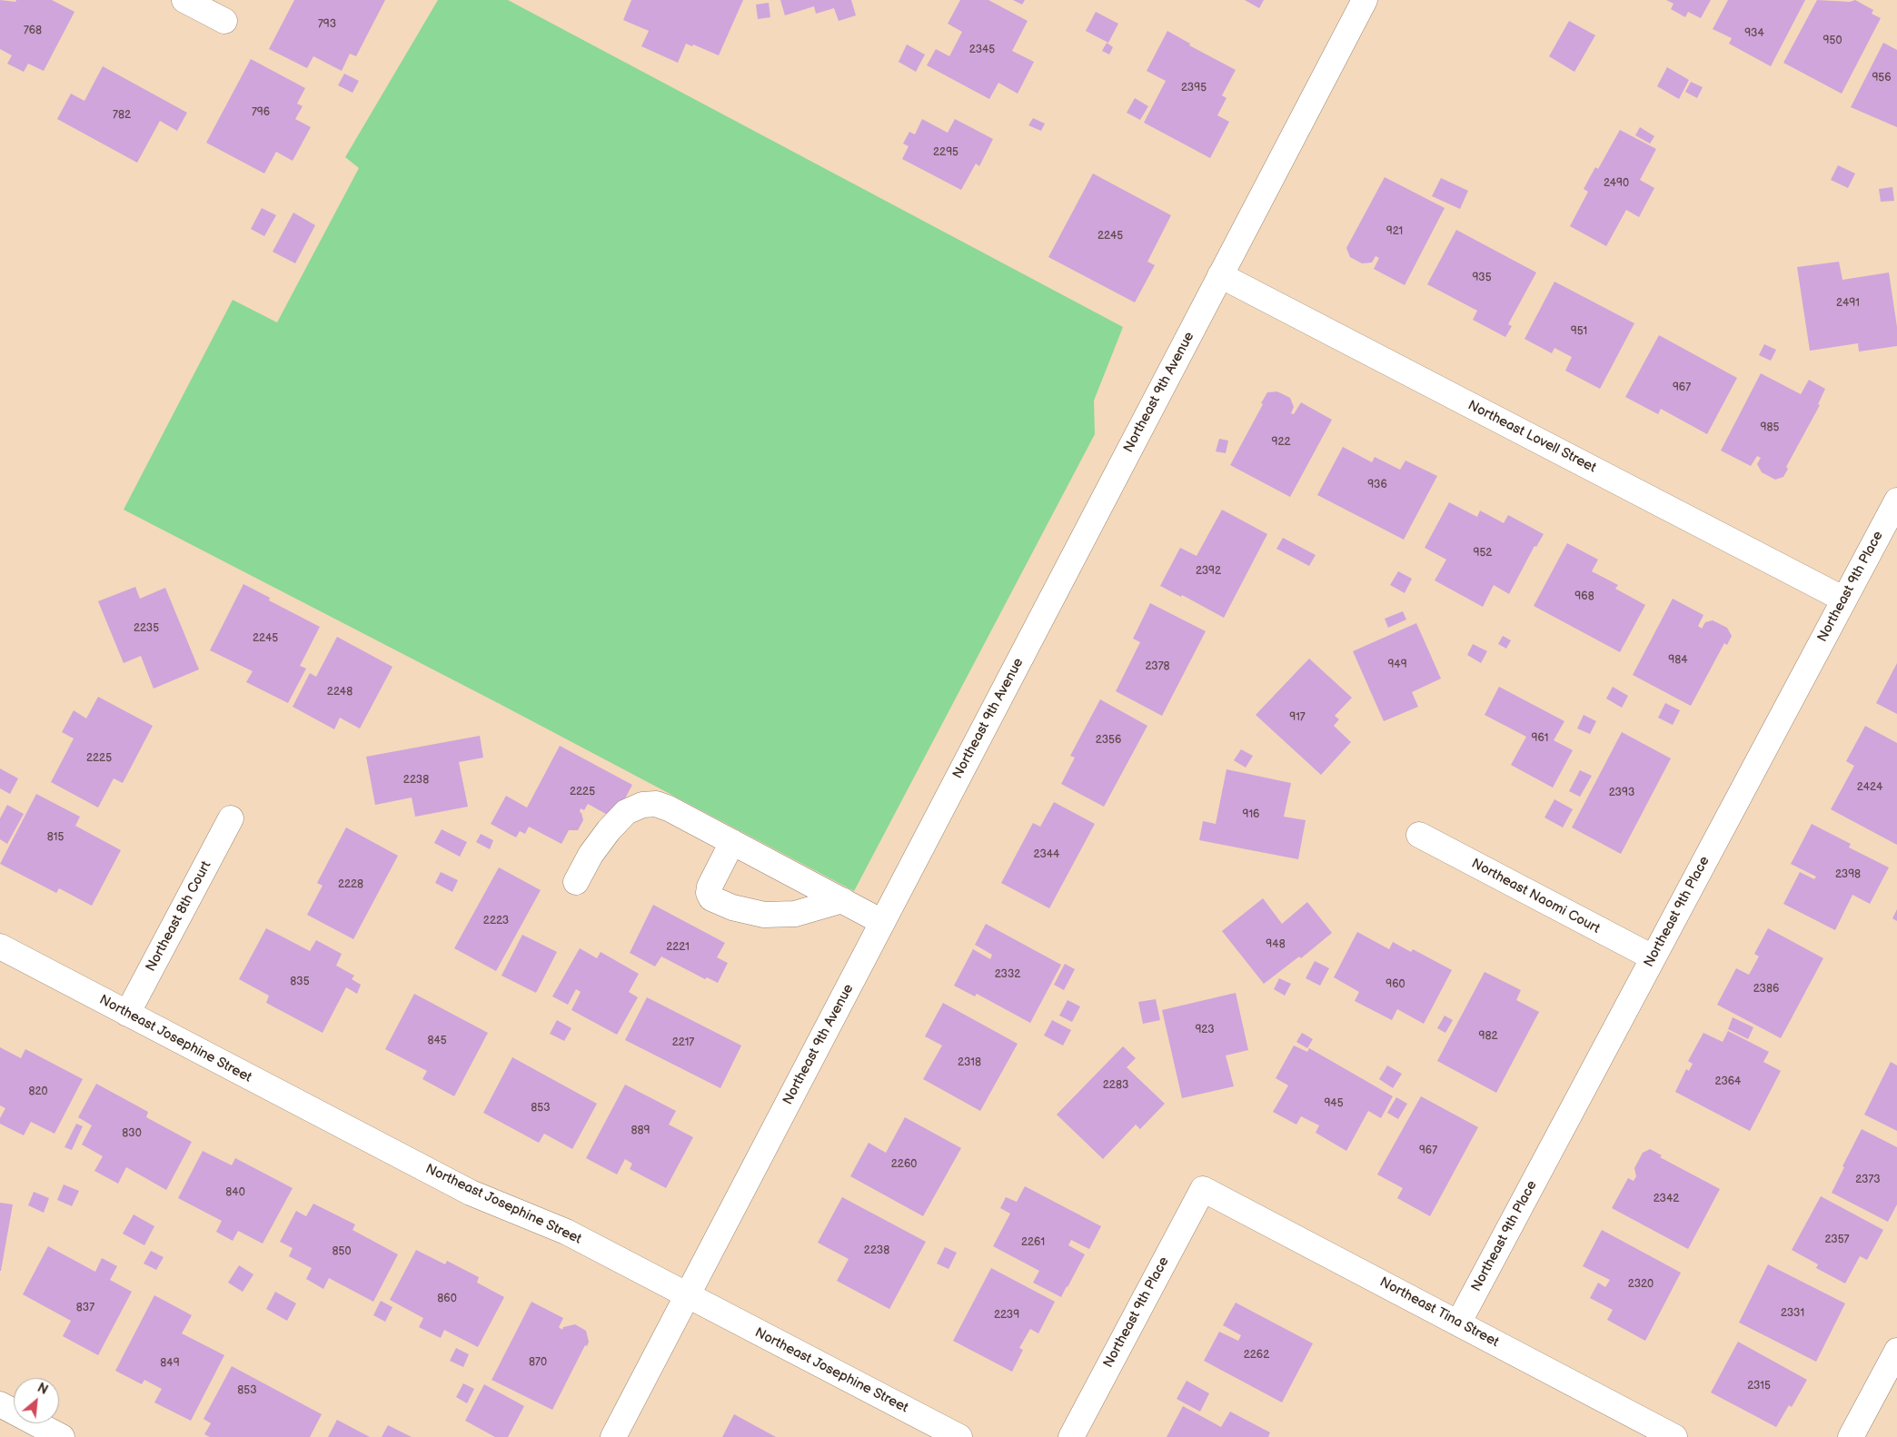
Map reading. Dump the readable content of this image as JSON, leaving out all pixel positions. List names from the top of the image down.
{
  "streets": {
    "street": [
      "Northeast 9th Avenue",
      "Northeast Lovell Street",
      "Northeast 9th Place",
      "Northeast Naomi Court",
      "Northeast 8th Court",
      "Northeast Josephine Street",
      "Northeast Tina Street"
    ]
  },
  "crossings": [
    ["Northeast 9th Avenue", "Northeast Lovell Street"],
    ["Northeast 9th Avenue", "Northeast Josephine Street"],
    ["Northeast Lovell Street", "Northeast 9th Place"],
    ["Northeast 9th Place", "Northeast Naomi Court"],
    ["Northeast 9th Place", "Northeast Tina Street"],
    ["Northeast 8th Court", "Northeast Josephine Street"]
  ],
  "house_numbers": [
    "793",
    "768",
    "934",
    "950",
    "2345",
    "956",
    "2395",
    "796",
    "782",
    "2295",
    "2490",
    "921",
    "2245",
    "935",
    "2491",
    "951",
    "967",
    "985",
    "922",
    "936",
    "952",
    "2392",
    "968",
    "2235",
    "2245",
    "984",
    "949",
    "2378",
    "2248",
    "917",
    "961",
    "2356",
    "2225",
    "2238",
    "2424",
    "2225",
    "2393",
    "916",
    "815",
    "2344",
    "2398",
    "2228",
    "2223",
    "948",
    "2221",
    "2332",
    "835",
    "960",
    "2386",
    "923",
    "982",
    "845",
    "2217",
    "2318",
    "2364",
    "2283",
    "820",
    "945",
    "853",
    "889",
    "830",
    "967",
    "2260",
    "2373",
    "840",
    "2342",
    "2357",
    "2261",
    "2238",
    "850",
    "2320",
    "860",
    "837",
    "2331",
    "2239",
    "2262",
    "870",
    "849",
    "2315",
    "853"
  ],
  "north": "top right"
}
